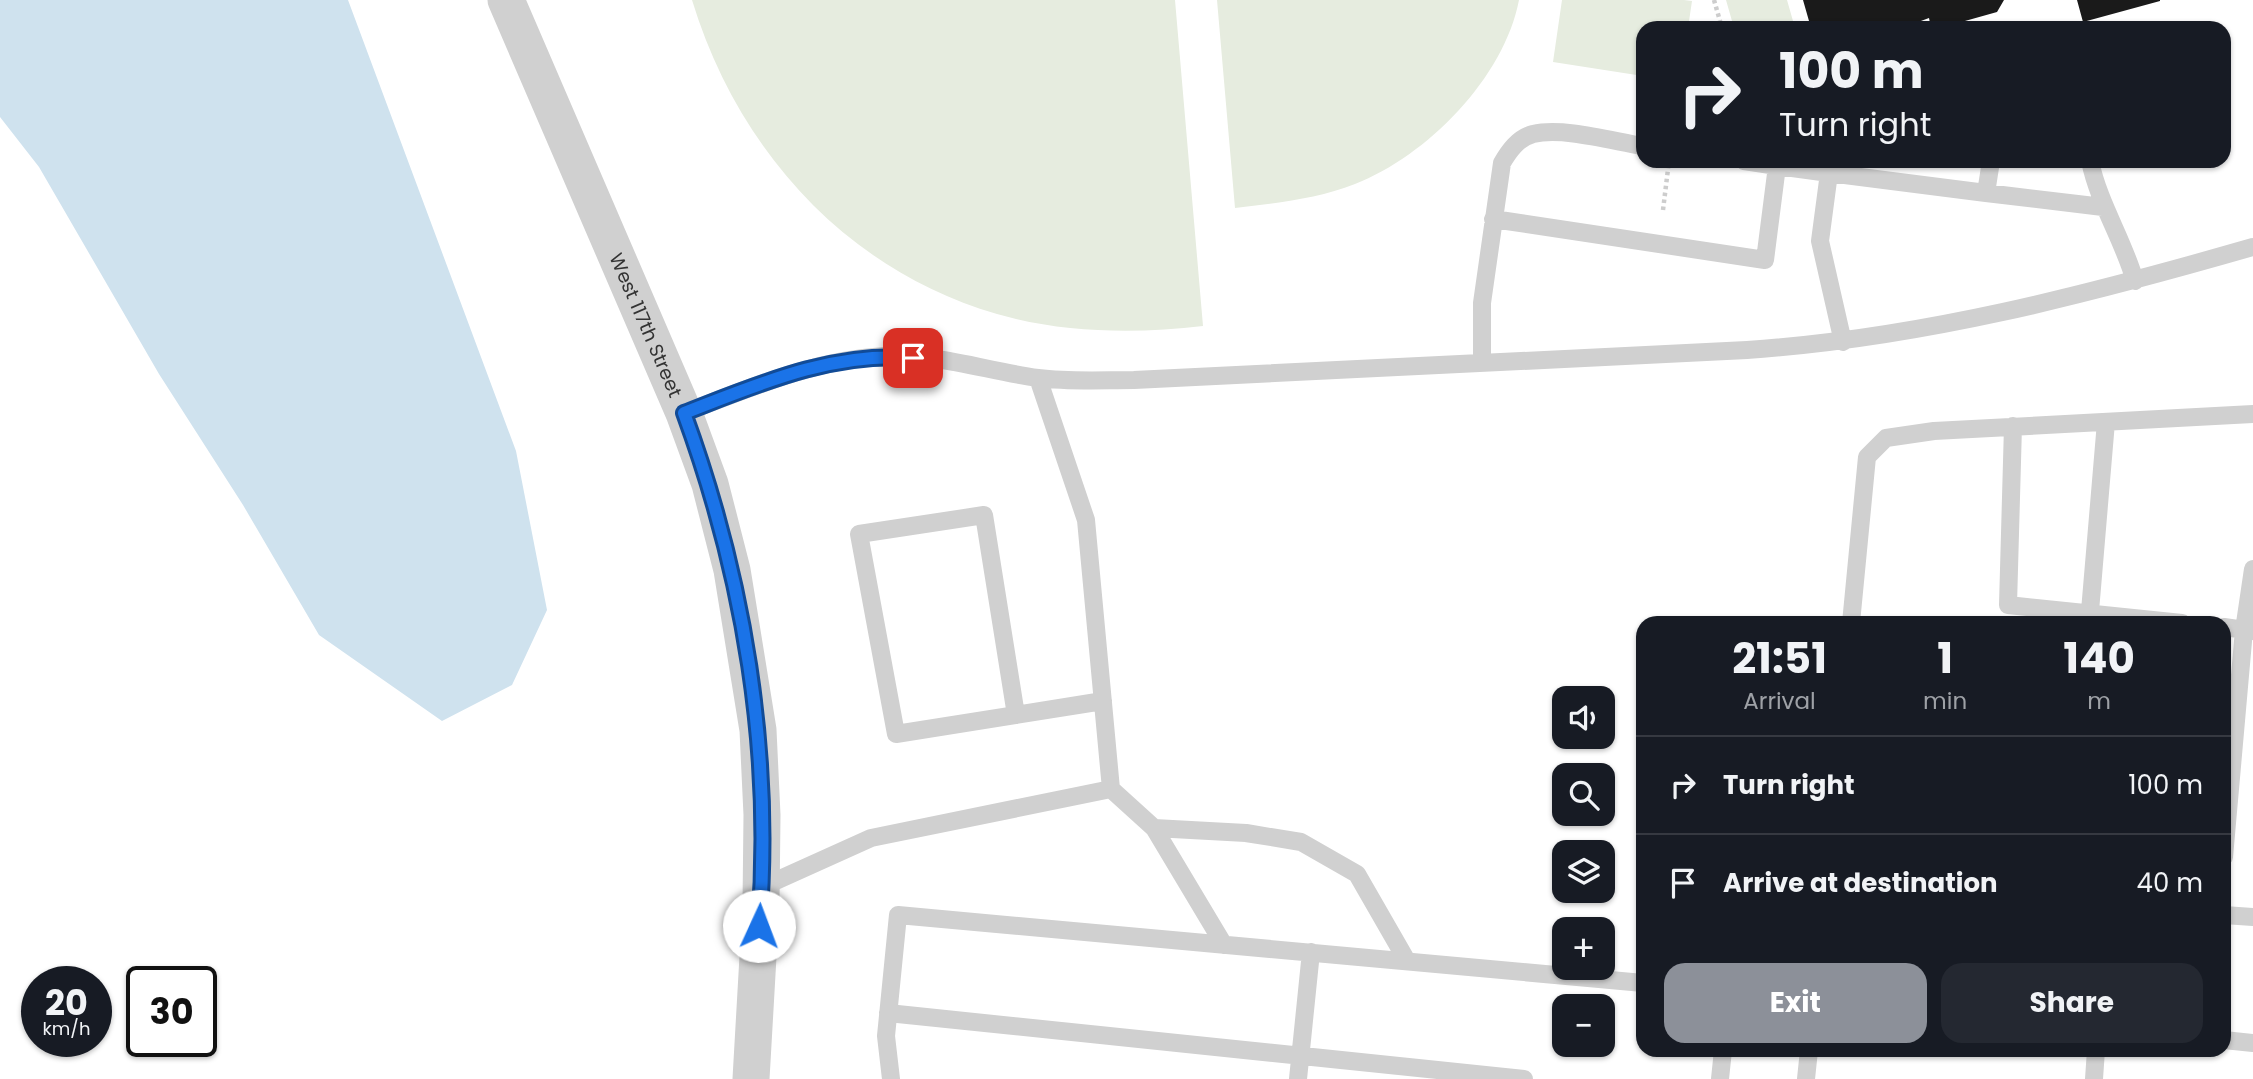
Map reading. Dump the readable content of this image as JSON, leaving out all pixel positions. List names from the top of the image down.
{
  "streets": {
    "street": ["West 117th Street"]
  },
  "page": {
    "turn": ["100 m", "Turn right"],
    "eta": [
      "21:51",
      "Arrival",
      "1",
      "min",
      "140",
      "m"
    ],
    "map_buttons": ["+", "−"],
    "list": [
      {
        "name": "Turn right",
        "value": "100 m"
      },
      {
        "name": "Arrive at destination",
        "value": "40 m"
      }
    ],
    "buttons": ["Exit", "Share"],
    "speed": "20 km/h",
    "limit": "30"
  }
}
